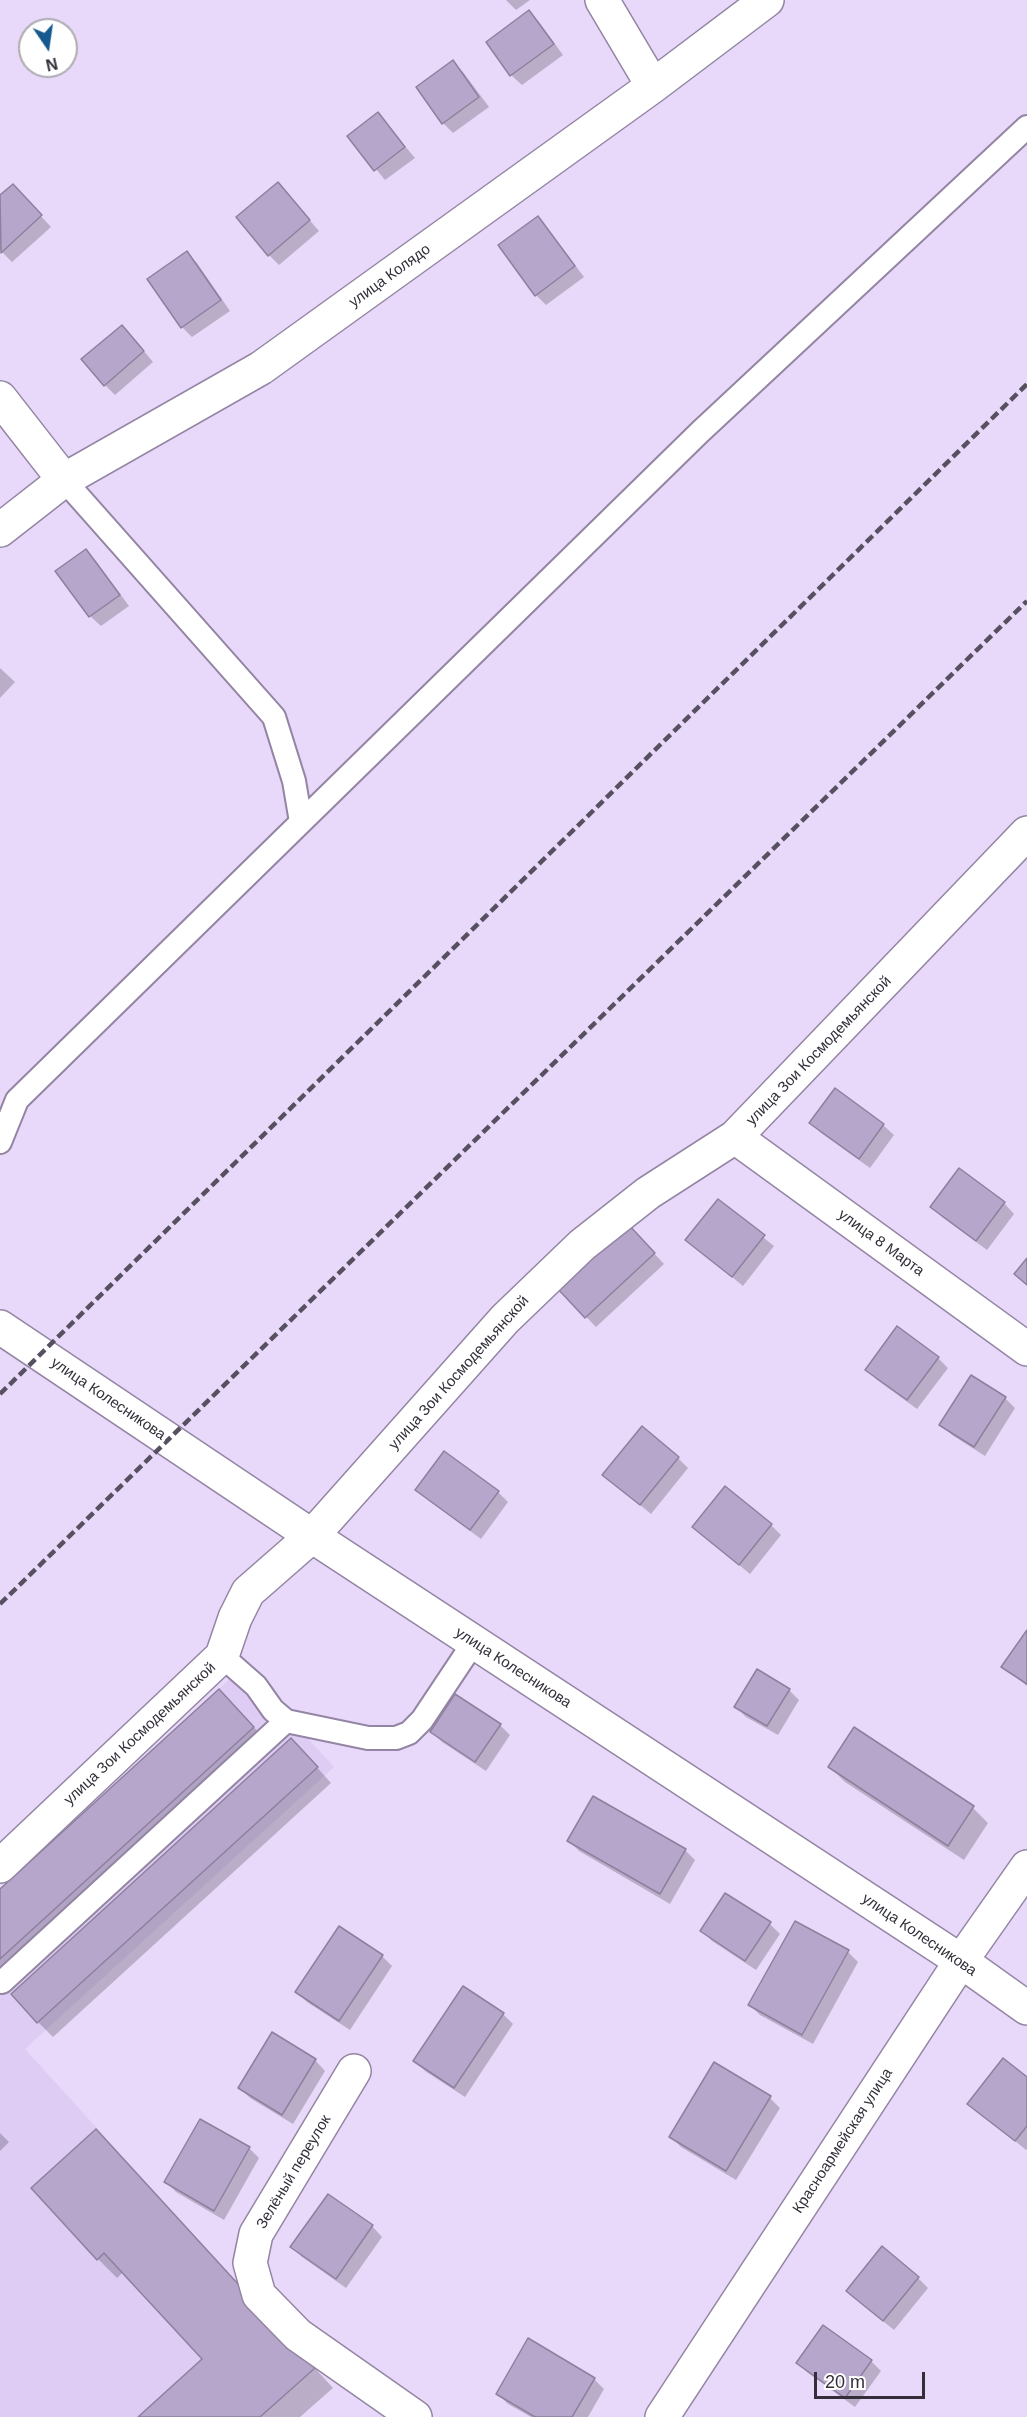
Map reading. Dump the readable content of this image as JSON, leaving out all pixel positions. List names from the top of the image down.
{
  "streets": {
    "street": [
      "улица Колядо",
      "улица Зои Космодемьянской",
      "улица 8 Марта",
      "улица Колесникова",
      "Красноармейская улица",
      "Зелёный переулок"
    ]
  },
  "crossings": [
    ["улица Зои Космодемьянской", "улица 8 Марта"],
    ["улица Зои Космодемьянской", "улица Колесникова"],
    ["улица Колесникова", "Красноармейская улица"]
  ],
  "scale_bar": "20 m",
  "north": "bottom"
}
